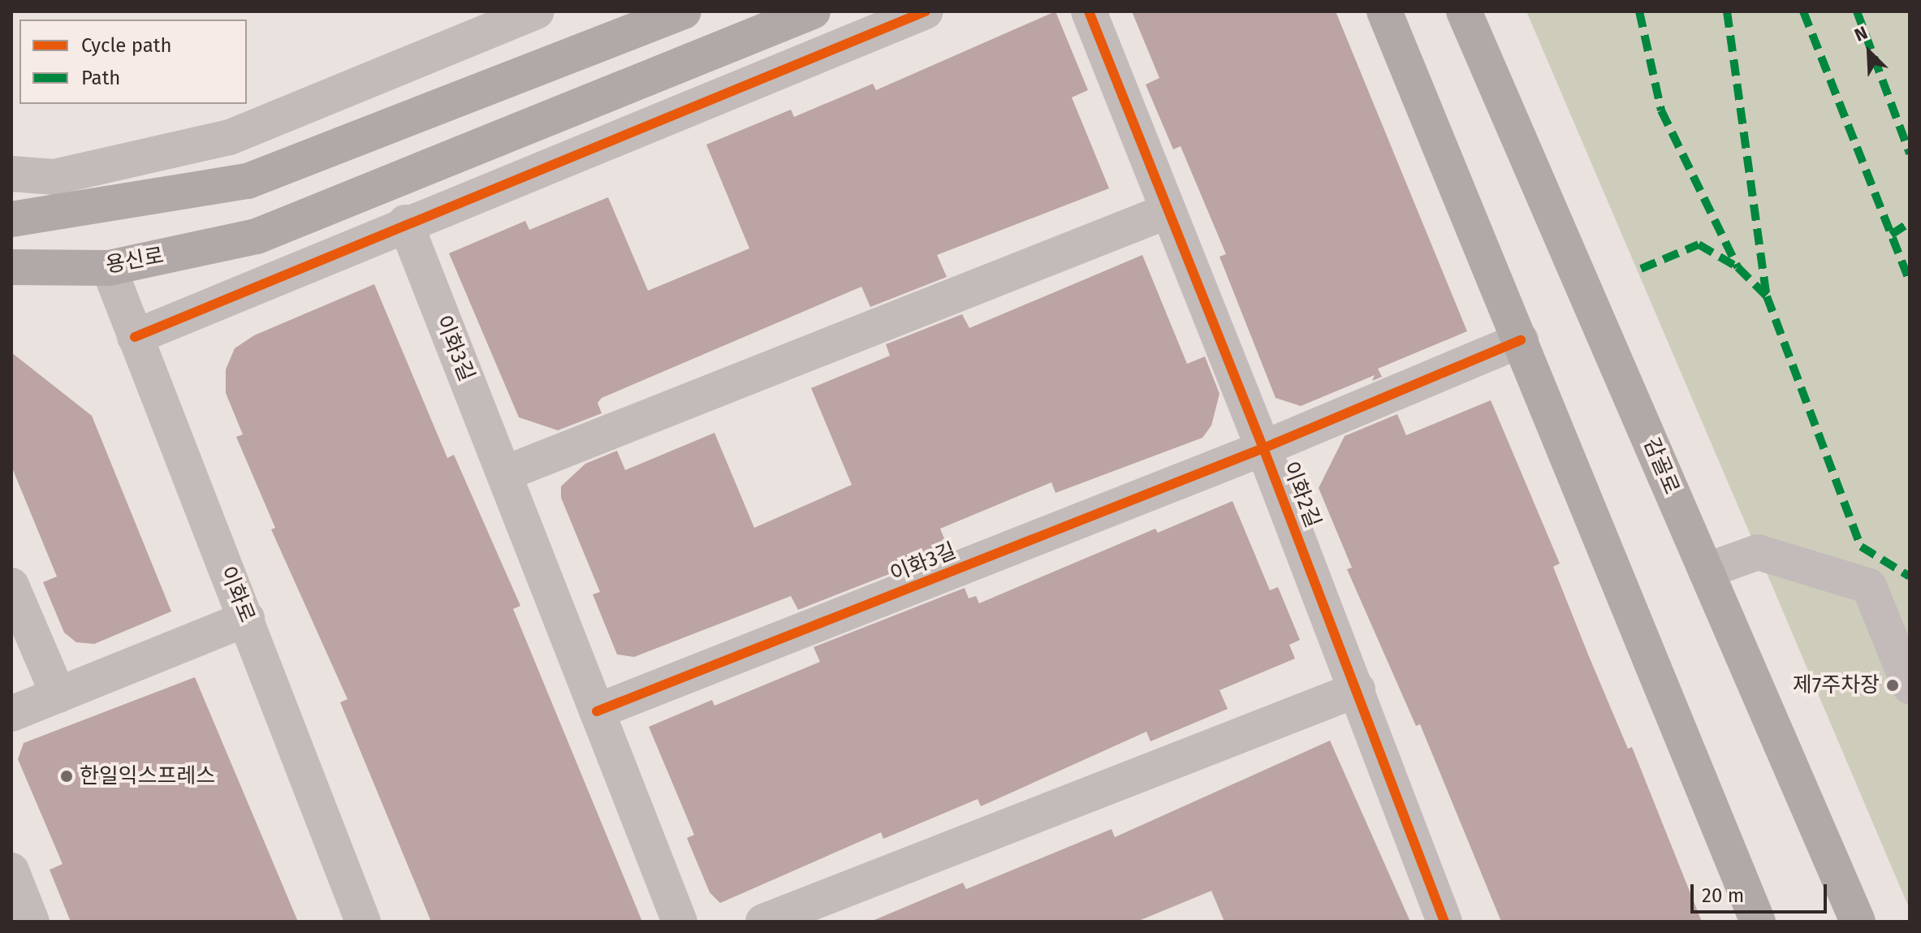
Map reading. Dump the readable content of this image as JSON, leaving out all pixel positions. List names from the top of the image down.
{
  "streets": {
    "main road": ["용신로", "감골로"],
    "street": ["이화3길", "이화2길", "이화로"]
  },
  "crossings": [
    ["용신로", "이화로"],
    ["이화3길", "이화2길"]
  ],
  "places": ["제7주차장", "한일익스프레스"],
  "legend": ["Cycle path", "Path"],
  "scale_bar": "20 m",
  "north": "top left"
}
